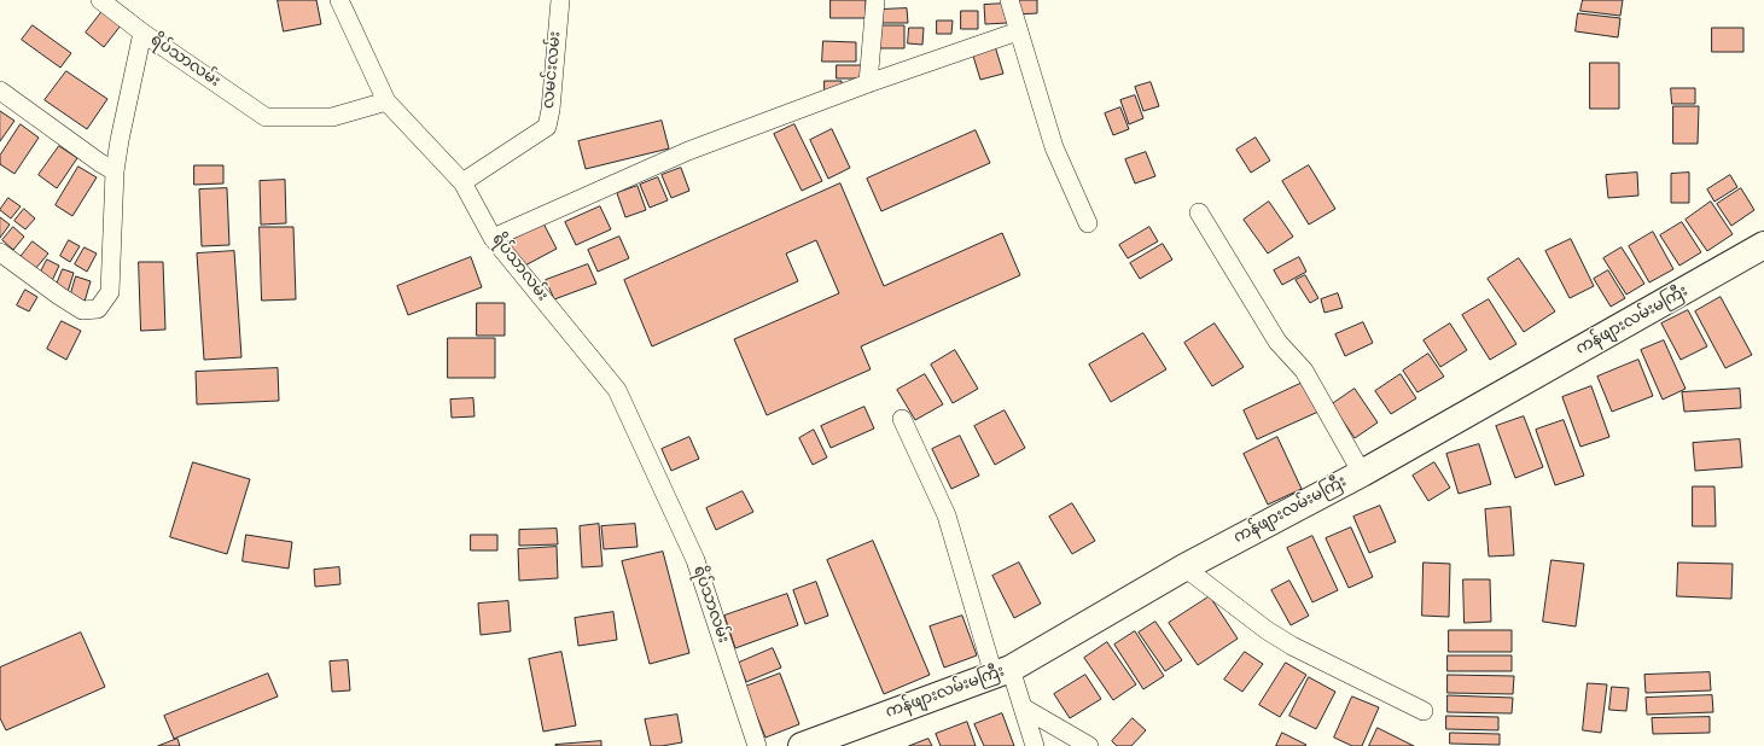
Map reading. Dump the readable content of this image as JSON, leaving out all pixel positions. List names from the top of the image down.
{
  "streets": {
    "main road": ["ကန်ဖျားလမ်းမကြီး"],
    "street": ["ရိပ်သာလမ်း", "လမင်းလမ်း"]
  },
  "crossings": [
    ["ရိပ်သာလမ်း", "လမင်းလမ်း"]
  ]
}
